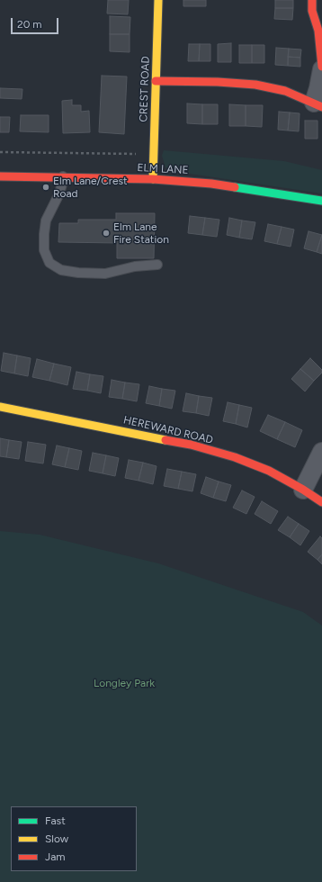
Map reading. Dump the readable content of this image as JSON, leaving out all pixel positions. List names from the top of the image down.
{
  "streets": {
    "street": ["CREST ROAD", "ELM LANE", "HEREWARD ROAD"]
  },
  "crossings": [
    ["CREST ROAD", "ELM LANE"]
  ],
  "parks": ["Longley Park"],
  "places": ["Elm Lane/Crest Road", "Elm Lane Fire Station"],
  "legend": ["Fast", "Slow", "Jam"],
  "scale_bar": "20 m"
}
